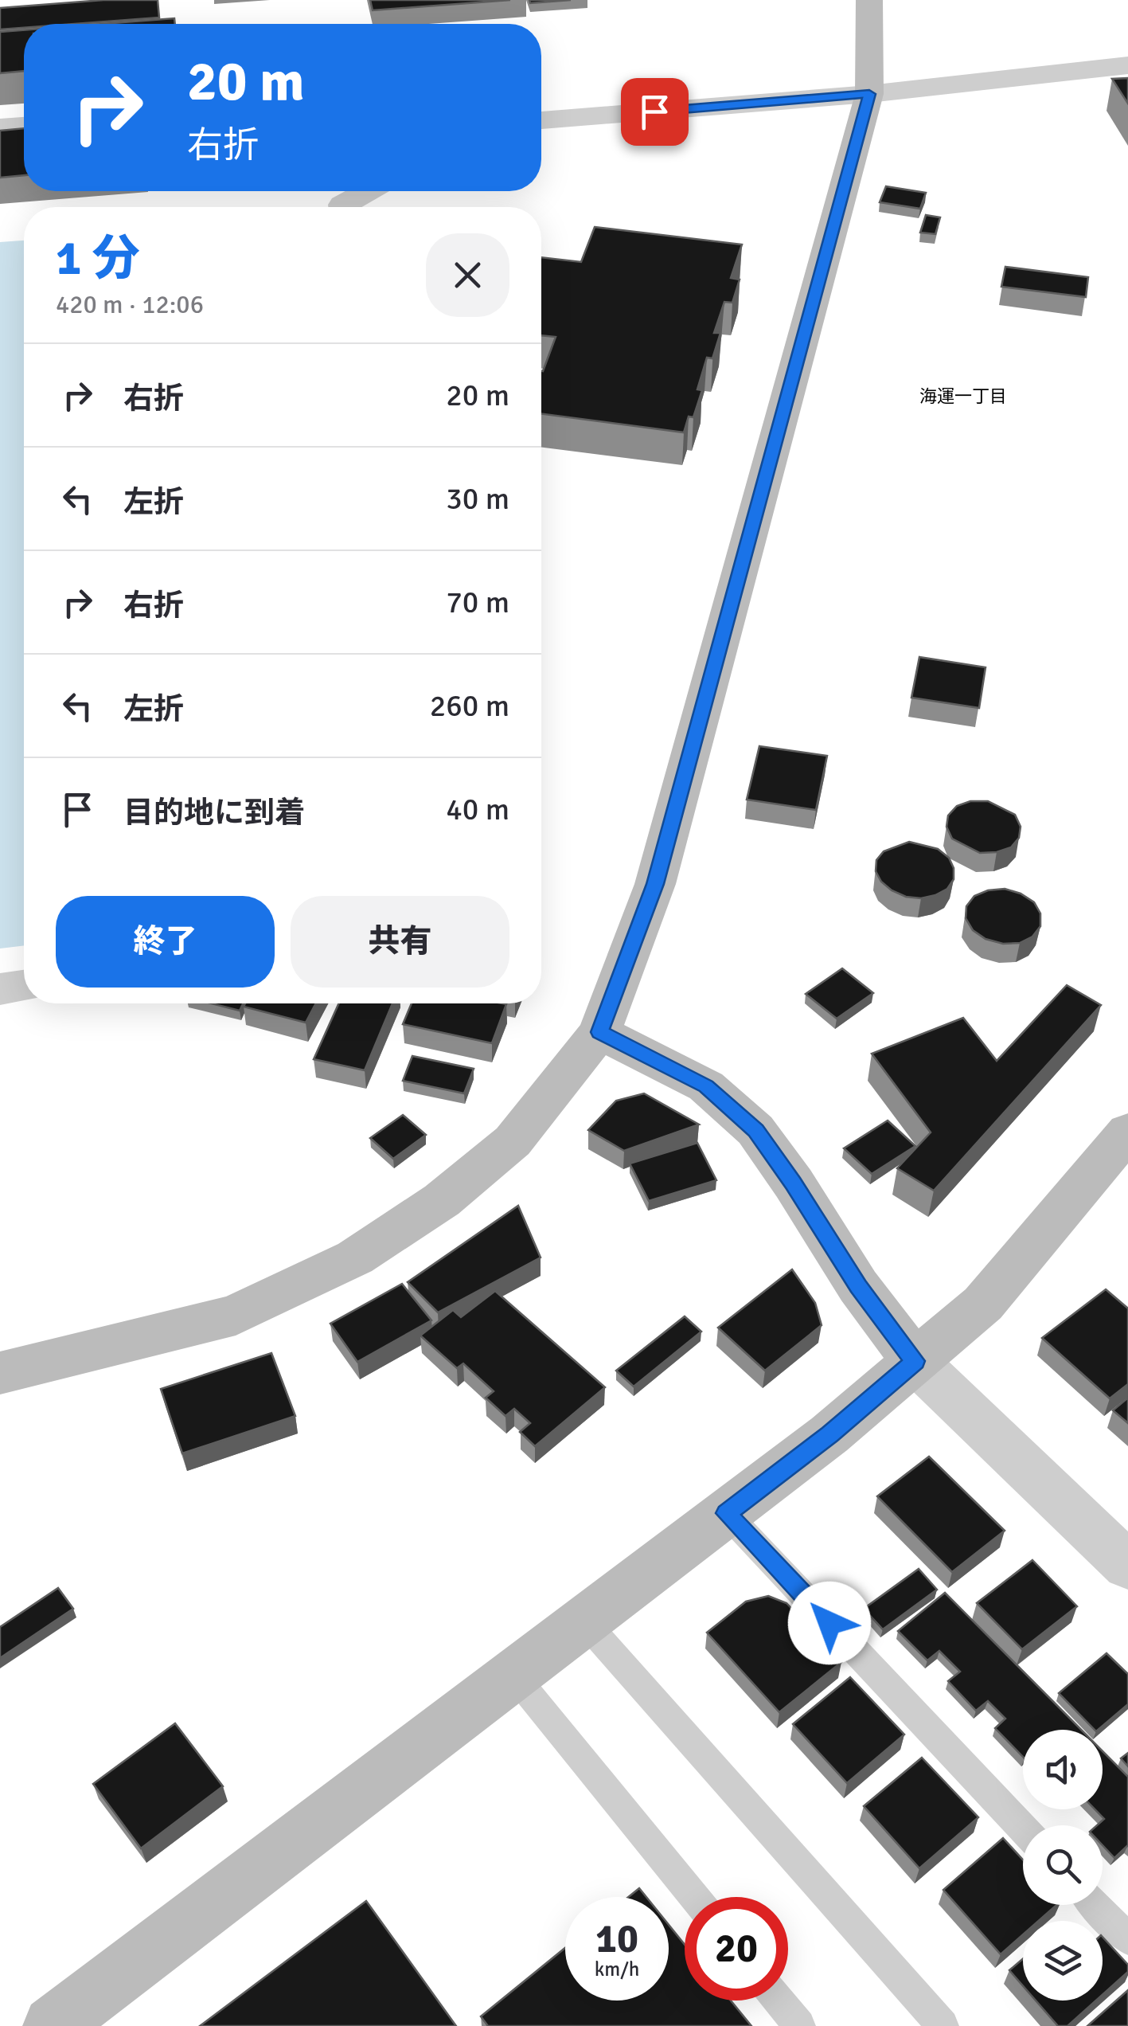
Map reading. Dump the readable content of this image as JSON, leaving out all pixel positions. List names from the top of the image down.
{
  "districts": ["海運一丁目"],
  "page": {
    "turn": ["20 m", "右折"],
    "heading": ["1 分", "420 m · 12:06"],
    "list": [
      {
        "name": "右折",
        "value": "20 m"
      },
      {
        "name": "左折",
        "value": "30 m"
      },
      {
        "name": "右折",
        "value": "70 m"
      },
      {
        "name": "左折",
        "value": "260 m"
      },
      {
        "name": "目的地に到着",
        "value": "40 m"
      }
    ],
    "buttons": ["終了", "共有"],
    "speed": "10 km/h",
    "limit": "20"
  }
}
